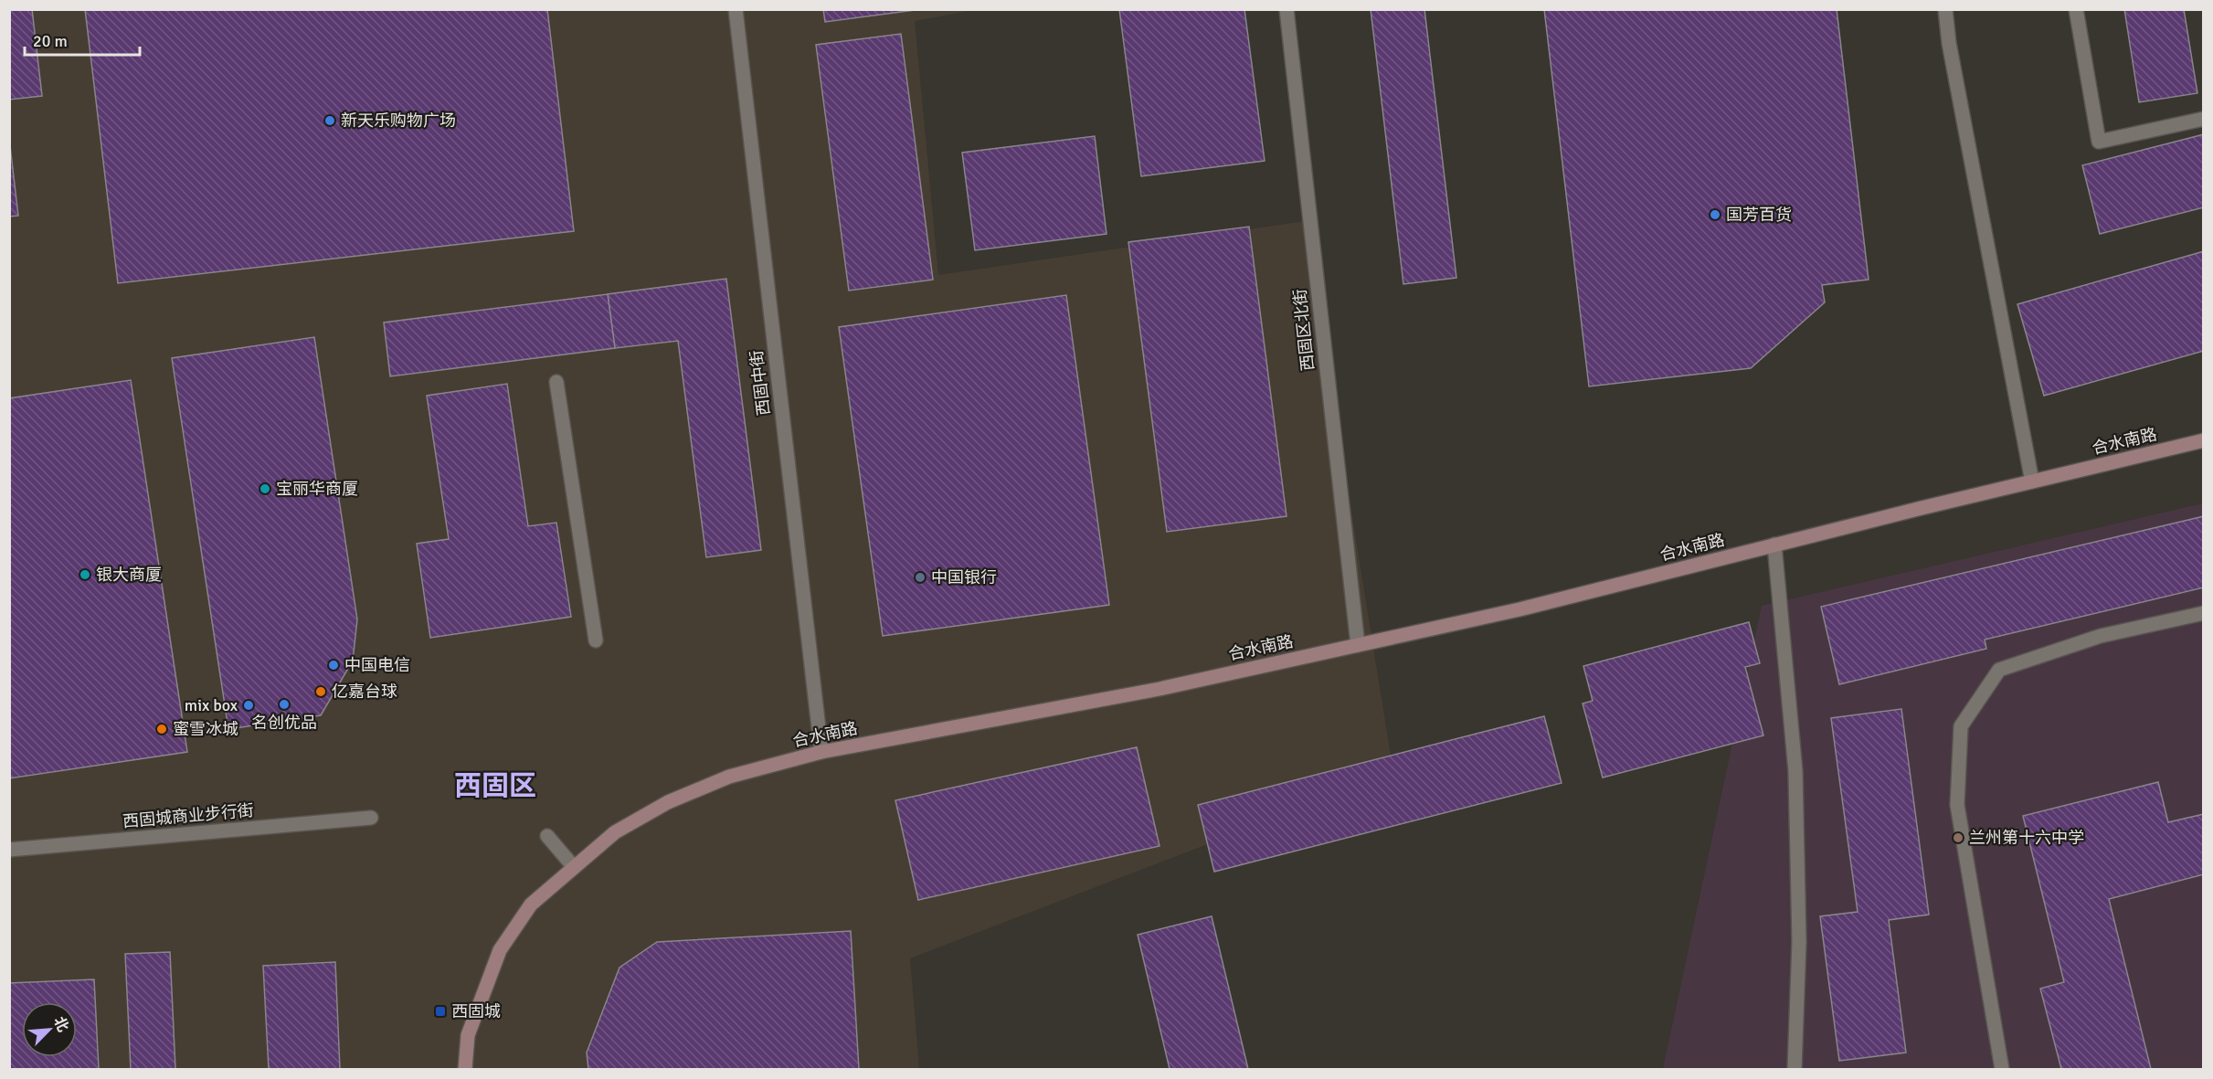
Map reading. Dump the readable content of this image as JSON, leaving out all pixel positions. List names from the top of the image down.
{
  "streets": {
    "main road": ["合水南路"],
    "street": ["西固区北街", "西固中街", "西固城商业步行街"]
  },
  "crossings": [
    ["西固区北街", "合水南路"],
    ["西固中街", "合水南路"]
  ],
  "districts": ["西固区"],
  "places": {
    "other": [
      "新天乐购物广场",
      "国芳百货",
      "宝丽华商厦",
      "银大商厦",
      "中国银行",
      "中国电信",
      "亿嘉台球",
      "名创优品",
      "mix box",
      "蜜雪冰城",
      "兰州第十六中学"
    ],
    "transit": ["西固城"]
  },
  "scale_bar": "20 m",
  "north": "top right"
}
